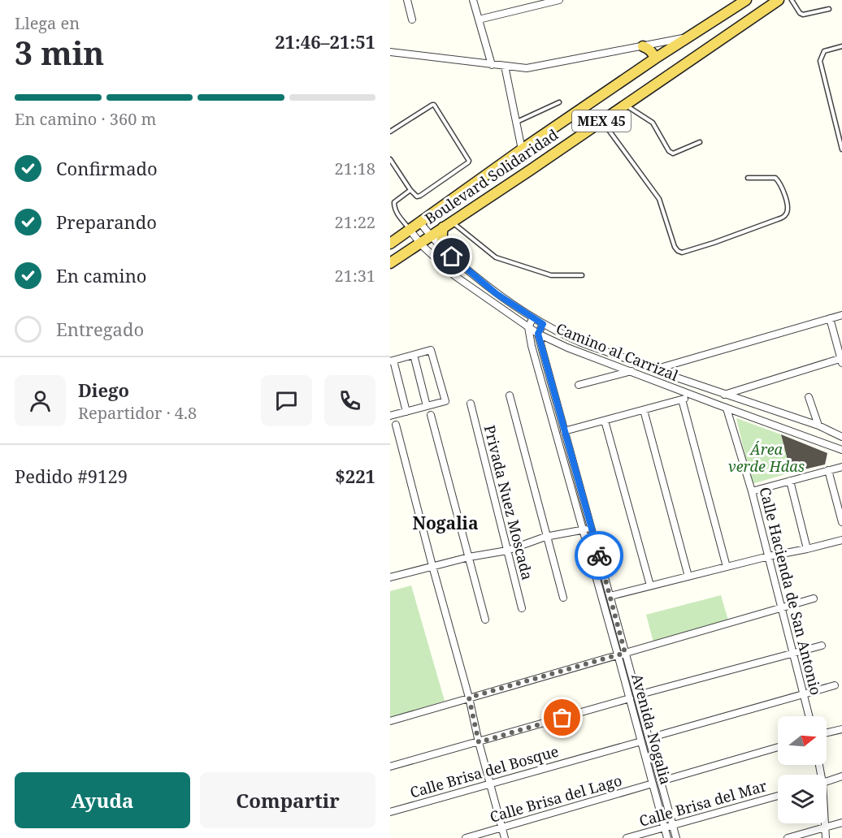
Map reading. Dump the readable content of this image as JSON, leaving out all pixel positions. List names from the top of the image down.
{
  "streets": {
    "highway": ["MEX 45", "Boulevard Solidaridad"],
    "street": [
      "Camino al Carrizal",
      "Privada Nuez Moscada",
      "Calle Hacienda de San Antonio",
      "Avenida Nogalia",
      "Calle Brisa del Bosque",
      "Calle Brisa del Lago",
      "Calle Brisa del Mar"
    ]
  },
  "crossings": [
    ["Boulevard Solidaridad", "Camino al Carrizal"],
    ["Camino al Carrizal", "Calle Hacienda de San Antonio"],
    ["Camino al Carrizal", "Avenida Nogalia"],
    ["Avenida Nogalia", "Calle Brisa del Bosque"],
    ["Avenida Nogalia", "Calle Brisa del Lago"],
    ["Avenida Nogalia", "Calle Brisa del Mar"]
  ],
  "districts": ["Nogalia"],
  "parks": ["Área verde Hdas"],
  "north": "right",
  "page": {
    "heading": ["3 min", "Llega en", "21:46–21:51"],
    "panel": [
      "Diego",
      "Repartidor · 4.8",
      "Pedido #9129",
      "$221"
    ],
    "bar": "En camino · 360 m",
    "list": [
      ["Confirmado", "21:18"],
      ["Preparando", "21:22"],
      ["En camino", "21:31"],
      "Entregado"
    ],
    "buttons": ["Ayuda", "Compartir"]
  }
}
